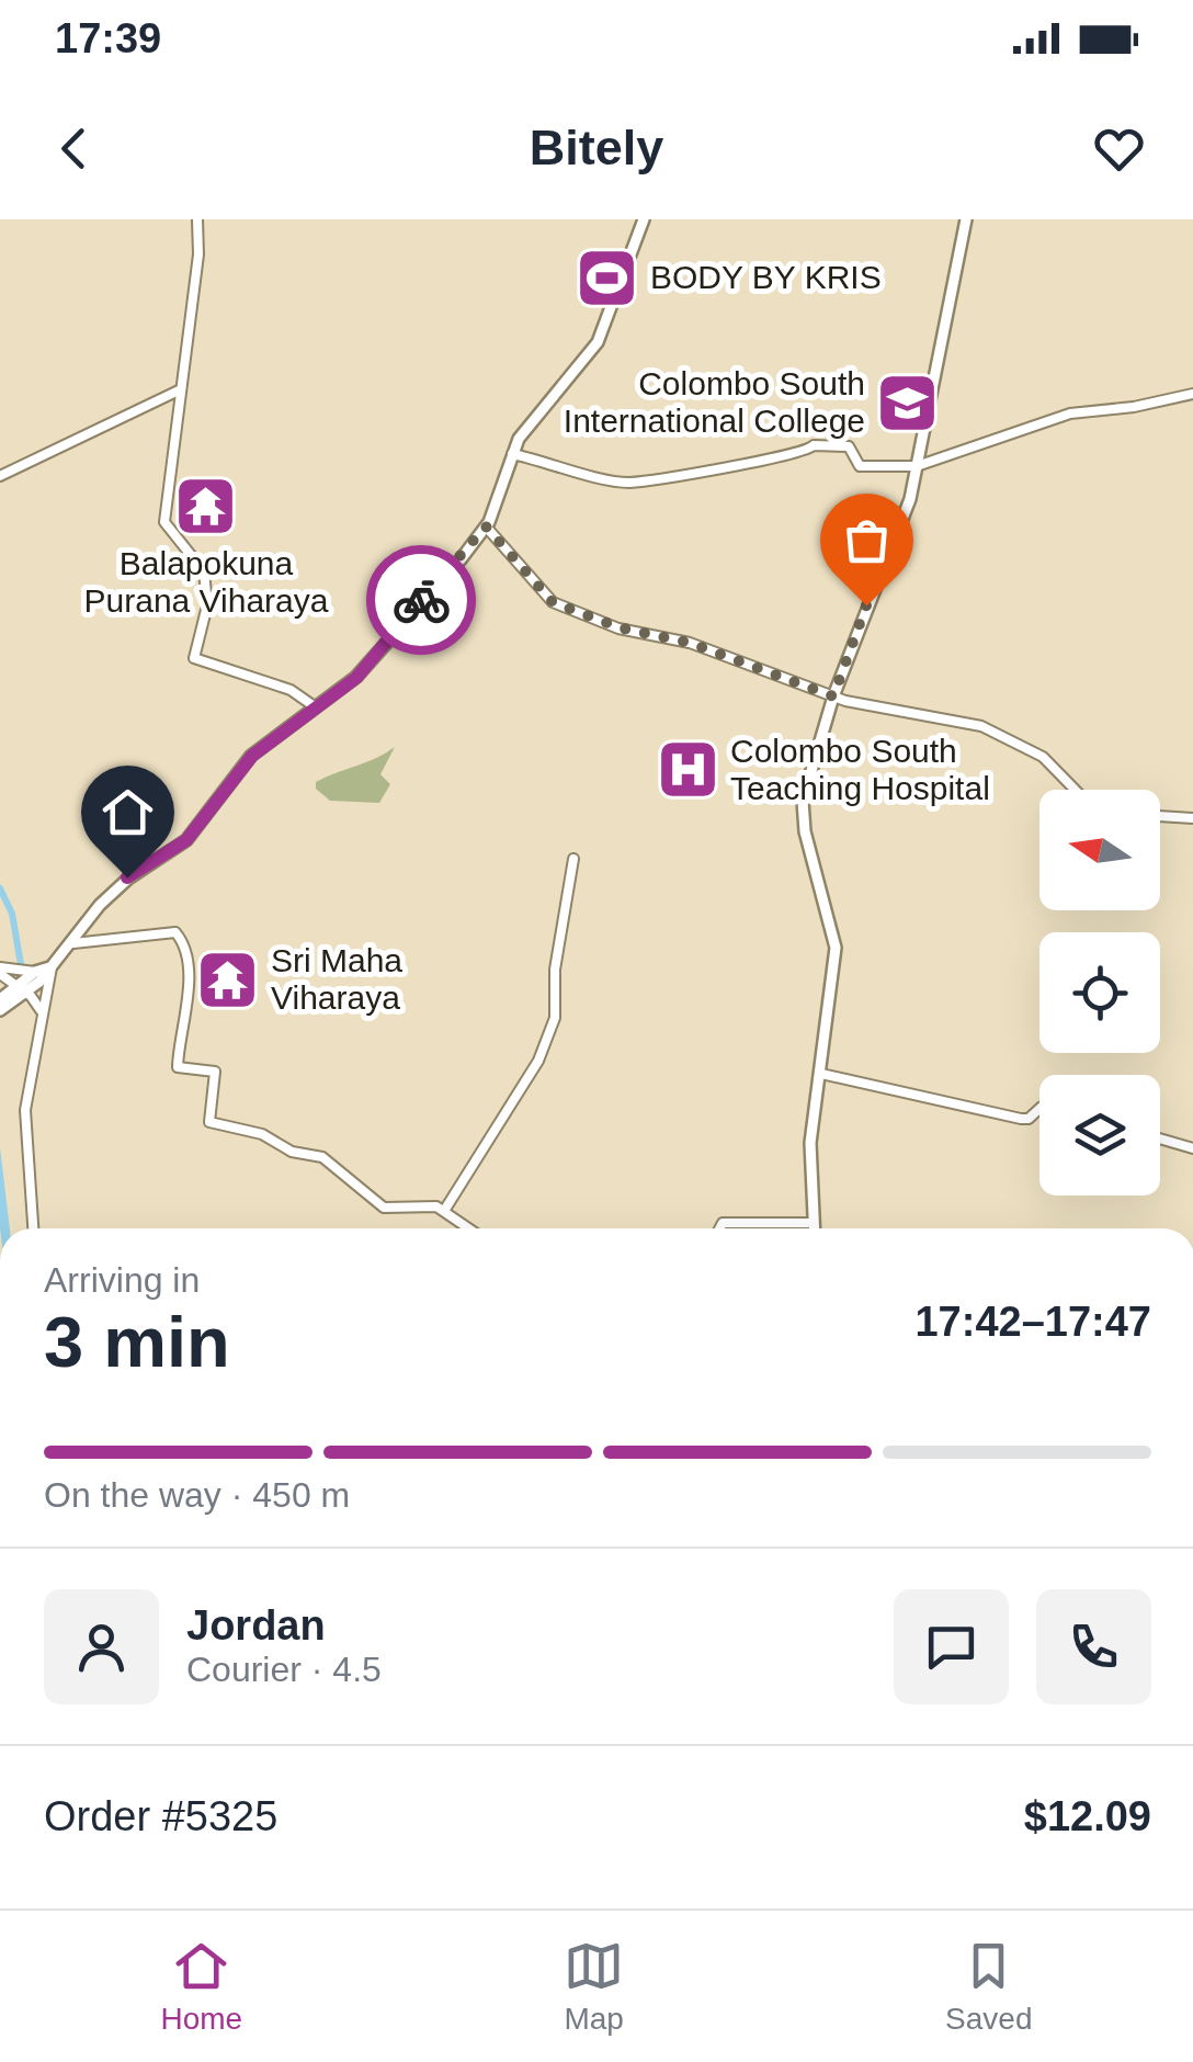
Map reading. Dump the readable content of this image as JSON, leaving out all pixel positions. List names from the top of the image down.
{
  "places": {
    "sports": ["BODY BY KRIS"],
    "school or university": ["Colombo South International College"],
    "temple": ["Balapokuna Purana Viharaya", "Sri Maha Viharaya"],
    "hospital": ["Colombo South Teaching Hospital"]
  },
  "north": "left",
  "page": {
    "status": "17:39",
    "header": "Bitely",
    "heading": ["3 min", "Arriving in", "17:42–17:47"],
    "panel": [
      "Jordan",
      "Courier · 4.5",
      "Order #5325",
      "$12.09"
    ],
    "bar": "On the way · 450 m",
    "tabs": ["Home", "Map", "Saved"]
  }
}
